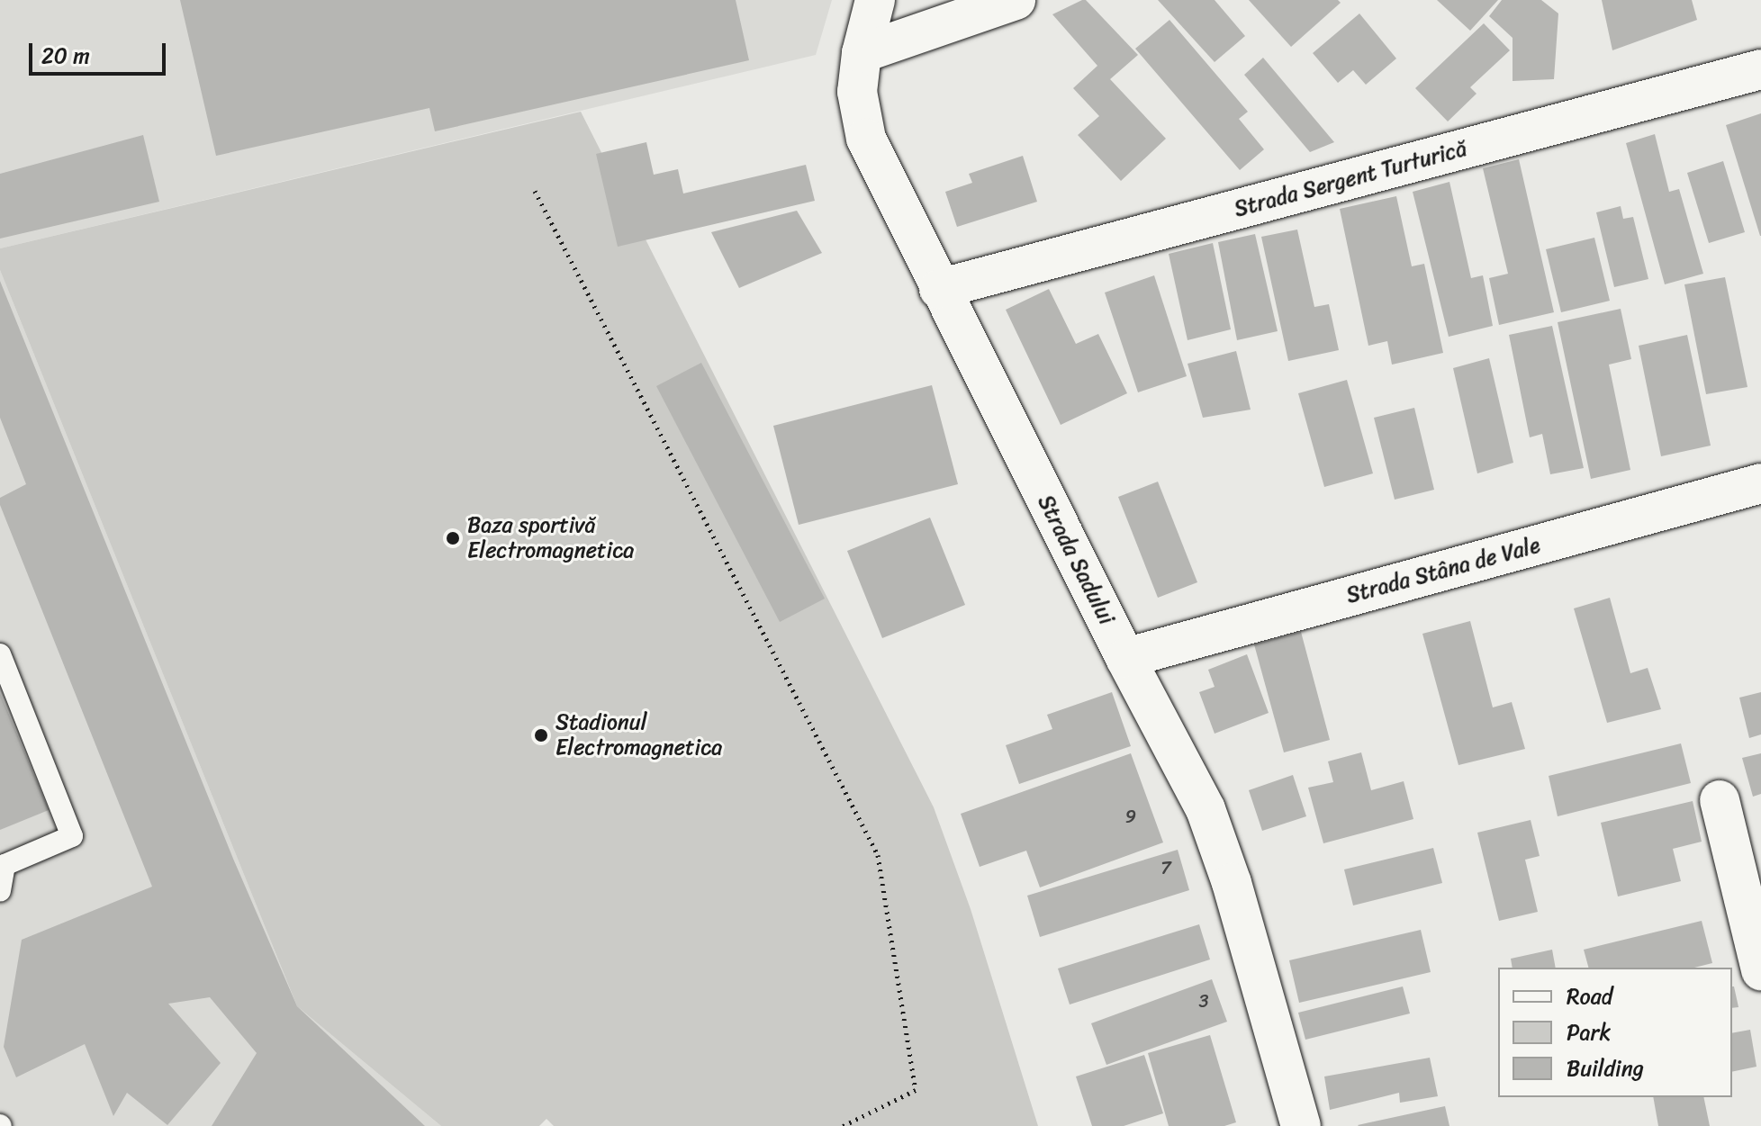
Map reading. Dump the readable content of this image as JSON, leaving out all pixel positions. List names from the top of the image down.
{
  "streets": {
    "street": ["Strada Sergent Turturică", "Strada Sadului", "Strada Stâna de Vale"]
  },
  "crossings": [
    ["Strada Sergent Turturică", "Strada Sadului"],
    ["Strada Sadului", "Strada Stâna de Vale"]
  ],
  "places": ["Baza sportivă Electromagnetica", "Stadionul Electromagnetica"],
  "house_numbers": ["9", "7", "3"],
  "legend": ["Road", "Park", "Building"],
  "scale_bar": "20 m"
}
